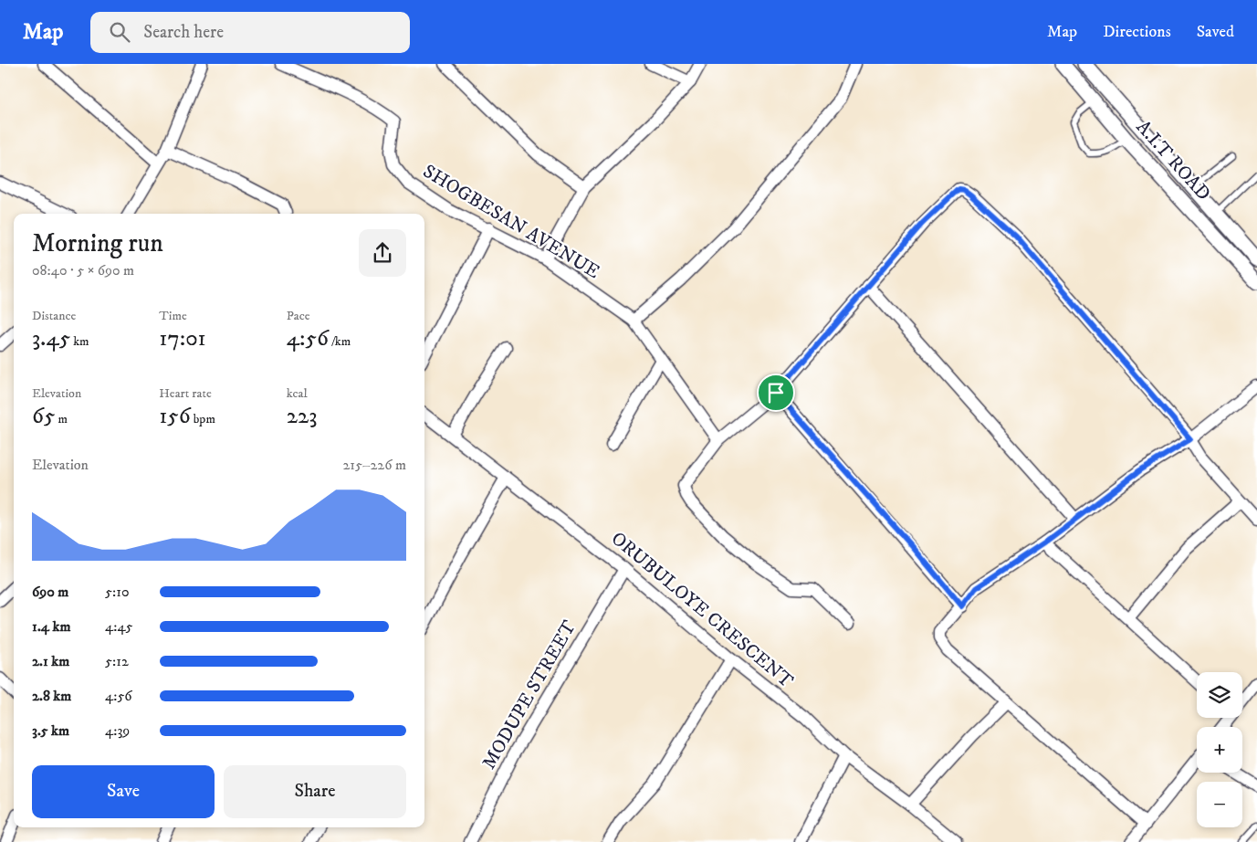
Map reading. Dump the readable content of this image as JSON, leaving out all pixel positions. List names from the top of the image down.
{
  "streets": {
    "street": [
      "A.I.T ROAD",
      "SHOGBESAN AVENUE",
      "ORUBULOYE CRESCENT",
      "MODUPE STREET"
    ]
  },
  "crossings": [
    ["ORUBULOYE CRESCENT", "MODUPE STREET"]
  ],
  "page": {
    "header": "Map",
    "search": "Search here",
    "nav": ["Map", "Directions", "Saved"],
    "heading": ["Morning run", "08:40 · 5 × 690 m"],
    "stats": [
      ["Distance", "3.45 km"],
      ["Time", "17:01"],
      ["Pace", "4:56 /km"],
      ["Elevation", "65 m"],
      ["Heart rate", "156 bpm"],
      ["kcal", "223"]
    ],
    "chart": ["Elevation", "215–226 m"],
    "list": [
      {
        "name": "690 m",
        "note": "5:10"
      },
      {
        "name": "1.4 km",
        "note": "4:45"
      },
      {
        "name": "2.1 km",
        "note": "5:12"
      },
      {
        "name": "2.8 km",
        "note": "4:56"
      },
      {
        "name": "3.5 km",
        "note": "4:39"
      }
    ],
    "map_buttons": ["+", "−"],
    "buttons": ["Save", "Share"]
  }
}
